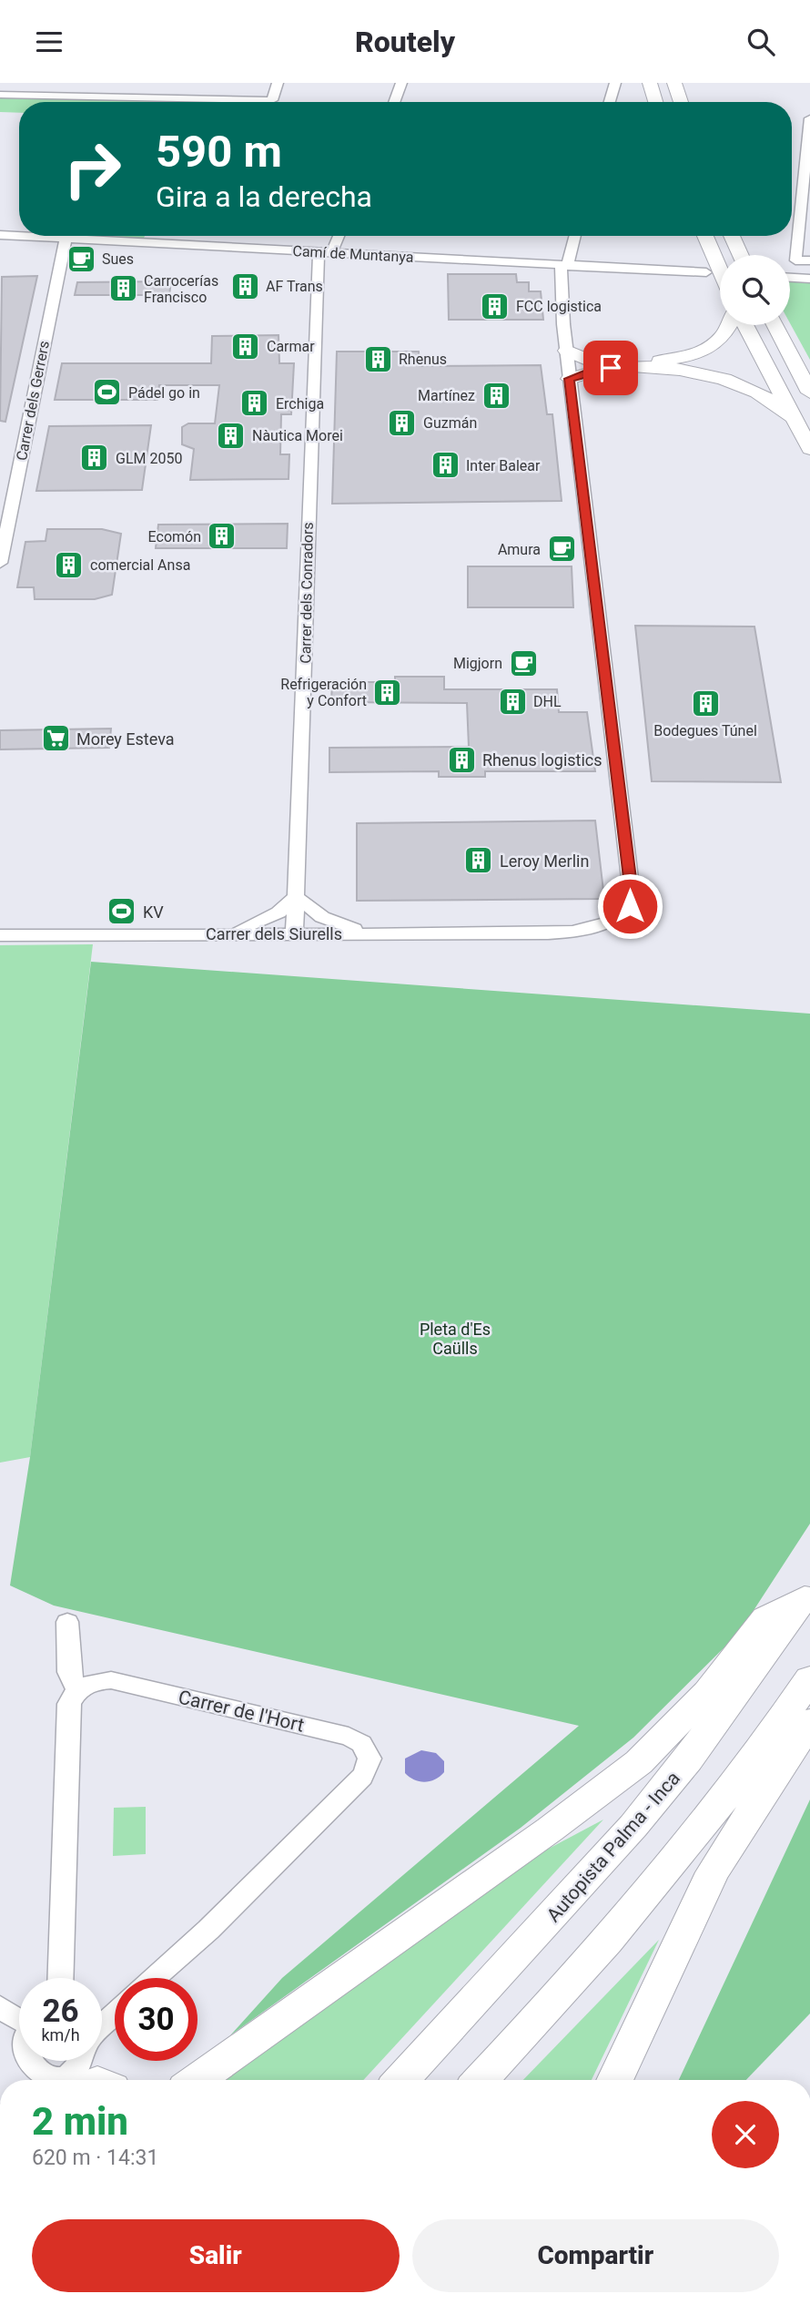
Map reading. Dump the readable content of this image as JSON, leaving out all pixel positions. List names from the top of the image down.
{
  "streets": {
    "highway": ["Autopista Palma - Inca"],
    "street": [
      "Camí de Muntanya",
      "Carrer dels Gerrers",
      "Carrer dels Conradors",
      "Carrer dels Siurells",
      "Carrer de l'Hort"
    ]
  },
  "crossings": [
    ["Camí de Muntanya", "Carrer dels Gerrers"],
    ["Camí de Muntanya", "Carrer dels Conradors"],
    ["Camí de Muntanya", "Carrer dels Siurells"],
    ["Carrer dels Conradors", "Carrer dels Siurells"]
  ],
  "parks": ["Pleta d'Es Caülls"],
  "places": {
    "cafe": ["Sues", "Amura", "Migjorn"],
    "building": [
      "AF Trans",
      "Carrocerías Francisco",
      "FCC logistica",
      "Carmar",
      "Rhenus",
      "Martínez",
      "Erchiga",
      "Guzmán",
      "Nàutica Morei",
      "GLM 2050",
      "Inter Balear",
      "Ecomón",
      "comercial Ansa",
      "Refrigeración y Confort",
      "DHL",
      "Bodegues Túnel",
      "Rhenus logistics",
      "Leroy Merlin"
    ],
    "sports": ["Pádel go in", "KV"],
    "supermarket": ["Morey Esteva"]
  },
  "page": {
    "header": "Routely",
    "turn": ["590 m", "Gira a la derecha"],
    "speed": "26 km/h",
    "limit": "30",
    "heading": ["2 min", "620 m · 14:31"],
    "buttons": ["Salir", "Compartir"]
  }
}
